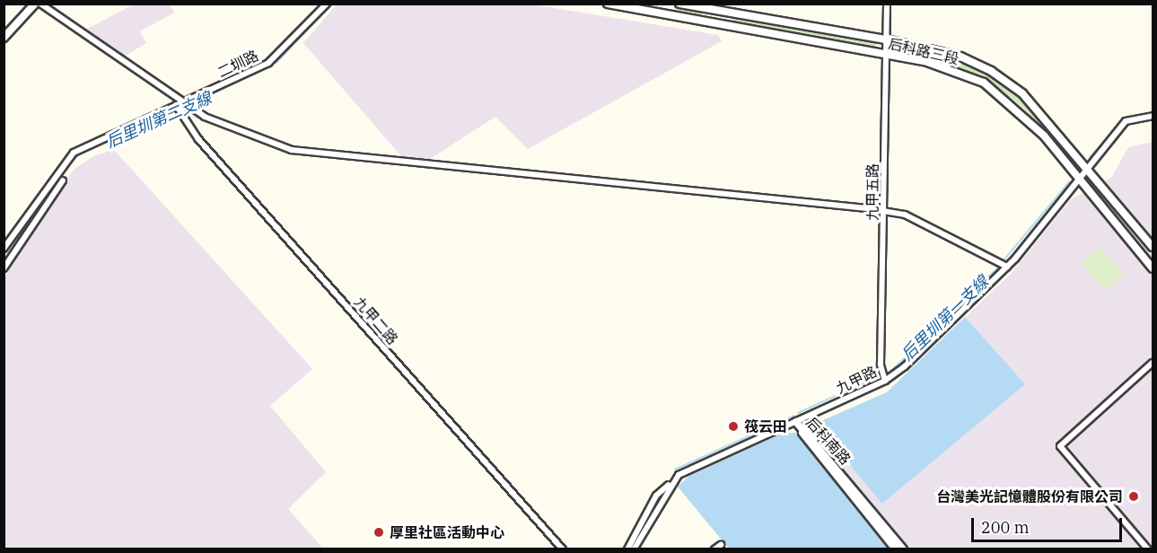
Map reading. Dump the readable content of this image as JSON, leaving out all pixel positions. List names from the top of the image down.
{
  "streets": {
    "street": [
      "后科路三段",
      "二圳路",
      "九甲五路",
      "九甲二路",
      "九甲路",
      "后科南路"
    ]
  },
  "crossings": [
    ["后科路三段", "九甲五路"],
    ["后科路三段", "九甲路"],
    ["二圳路", "九甲二路"],
    ["九甲五路", "九甲路"],
    ["九甲路", "后科南路"]
  ],
  "water": ["后里圳第二支線", "后里圳第一支線"],
  "places": ["筏云田", "台灣美光記憶體股份有限公司", "厚里社區活動中心"],
  "scale_bar": "200 m"
}
